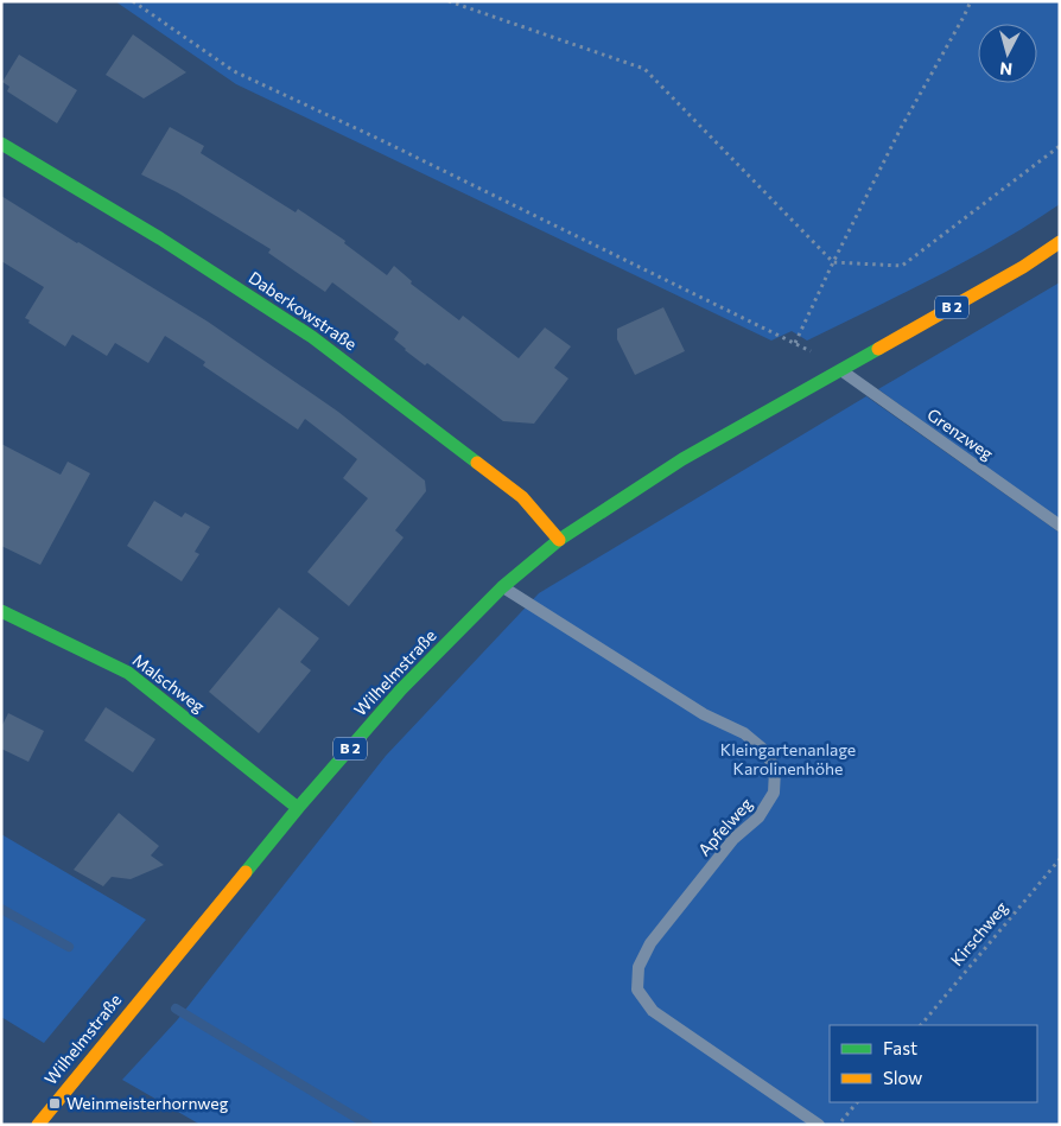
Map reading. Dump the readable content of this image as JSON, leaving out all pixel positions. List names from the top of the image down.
{
  "streets": {
    "main road": [
      "B 2",
      "Daberkowstraße",
      "Wilhelmstraße",
      "Malschweg"
    ],
    "lane": ["Grenzweg", "Apfelweg"],
    "path": ["Kirschweg"]
  },
  "crossings": [
    ["B 2", "Grenzweg"],
    ["B 2", "Wilhelmstraße"],
    ["Daberkowstraße", "Wilhelmstraße"],
    ["Grenzweg", "Wilhelmstraße"],
    ["Wilhelmstraße", "Malschweg"],
    ["Wilhelmstraße", "Apfelweg"]
  ],
  "parks": ["Kleingartenanlage Karolinenhöhe"],
  "places": {
    "transit": ["Weinmeisterhornweg"]
  },
  "legend": ["Fast", "Slow"],
  "north": "bottom"
}
